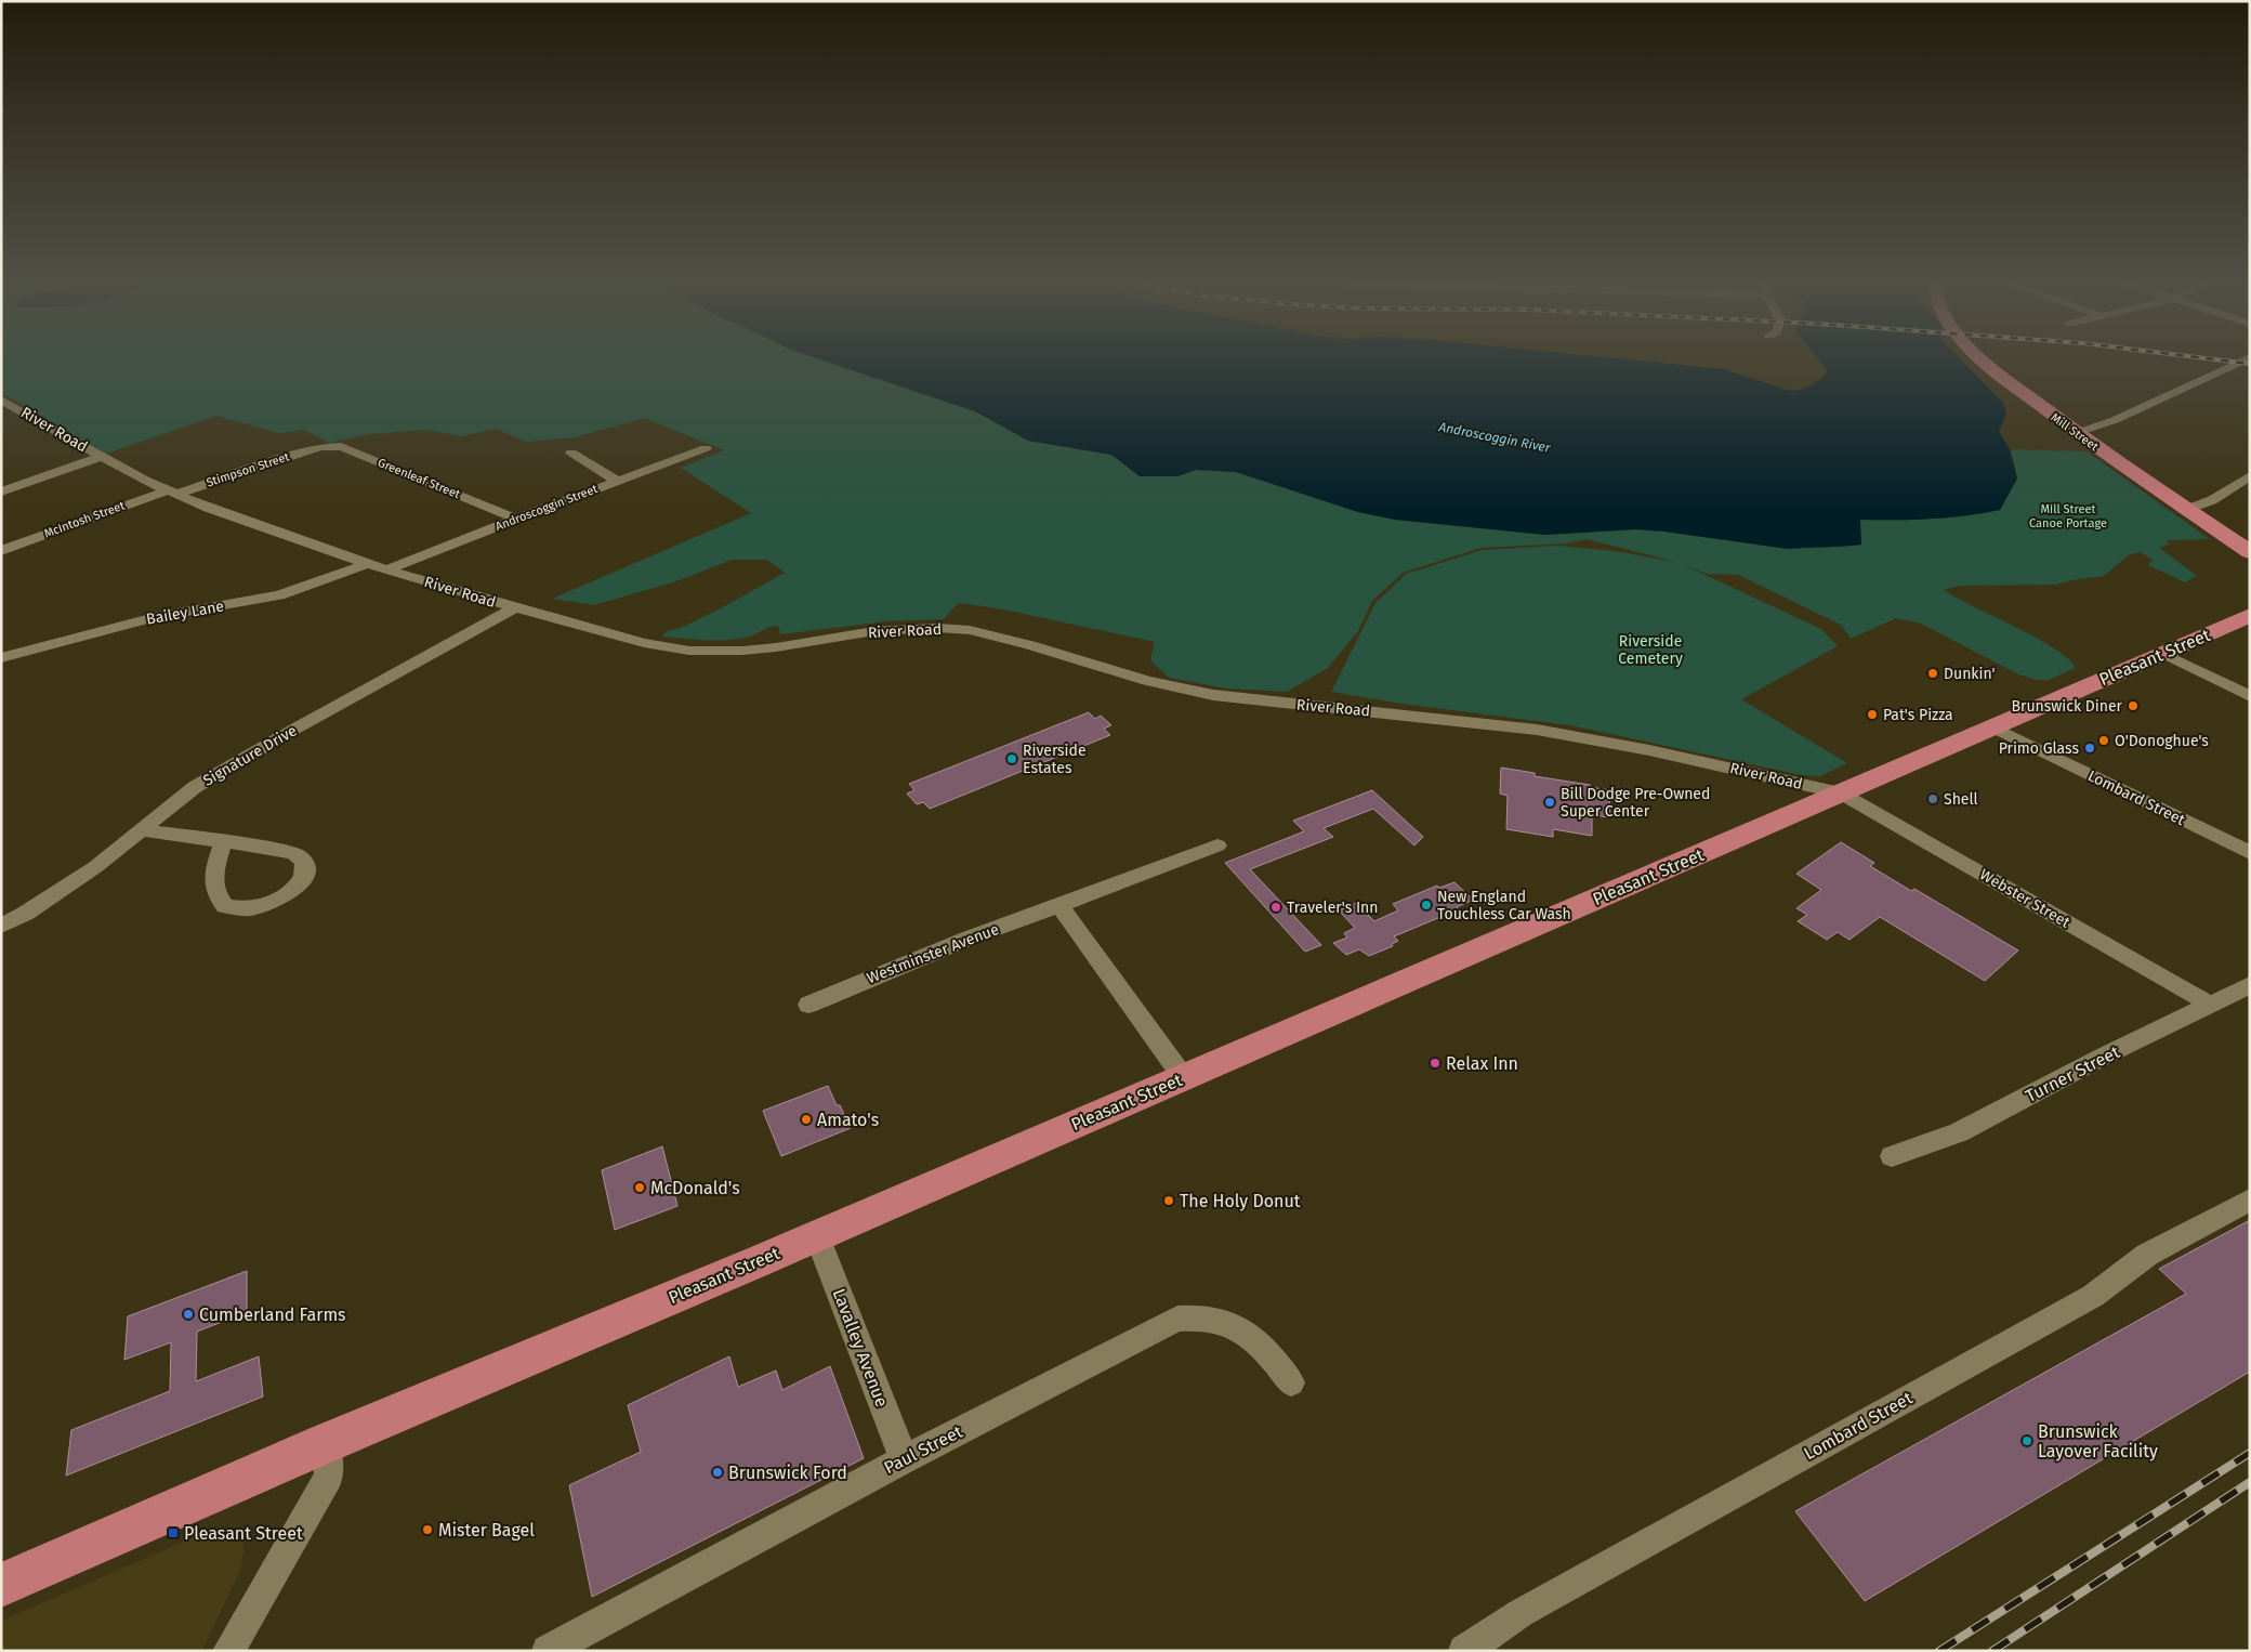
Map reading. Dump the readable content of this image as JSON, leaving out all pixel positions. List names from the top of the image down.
{
  "streets": {
    "highway": ["Mill Street", "Pleasant Street"],
    "street": [
      "River Road",
      "Stimpson Street",
      "Greenleaf Street",
      "Androscoggin Street",
      "McIntosh Street",
      "Bailey Lane",
      "Signature Drive",
      "Lombard Street",
      "Webster Street",
      "Westminster Avenue",
      "Turner Street",
      "Lavalley Avenue",
      "Paul Street"
    ]
  },
  "crossings": [
    ["River Road", "Stimpson Street"],
    ["River Road", "Androscoggin Street"],
    ["River Road", "McIntosh Street"],
    ["River Road", "Bailey Lane"],
    ["River Road", "Pleasant Street"],
    ["River Road", "Signature Drive"],
    ["River Road", "Webster Street"],
    ["Stimpson Street", "Greenleaf Street"],
    ["Stimpson Street", "McIntosh Street"],
    ["Greenleaf Street", "Androscoggin Street"],
    ["Pleasant Street", "Lombard Street"],
    ["Pleasant Street", "Webster Street"],
    ["Pleasant Street", "Lavalley Avenue"],
    ["Webster Street", "Turner Street"],
    ["Lavalley Avenue", "Paul Street"]
  ],
  "water": ["Androscoggin River"],
  "parks": ["Mill Street Canoe Portage", "Riverside Cemetery"],
  "places": {
    "other": [
      "Dunkin'",
      "Brunswick Diner",
      "Pat's Pizza",
      "O'Donoghue's",
      "Primo Glass",
      "Riverside Estates",
      "Shell",
      "Bill Dodge Pre-Owned Super Center",
      "New England Touchless Car Wash",
      "Traveler's Inn",
      "Relax Inn",
      "Amato's",
      "McDonald's",
      "The Holy Donut",
      "Cumberland Farms",
      "Brunswick Layover Facility",
      "Brunswick Ford",
      "Mister Bagel"
    ],
    "transit": ["Pleasant Street"]
  }
}
